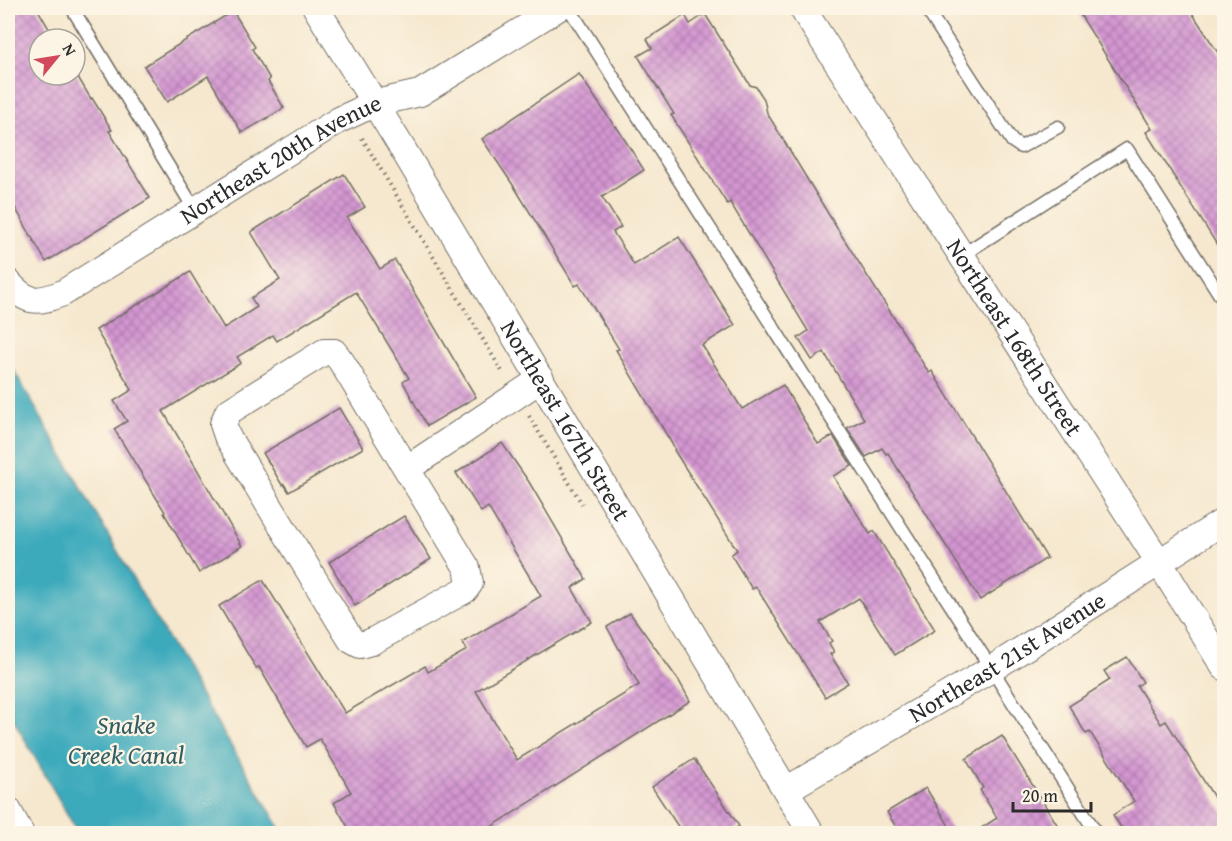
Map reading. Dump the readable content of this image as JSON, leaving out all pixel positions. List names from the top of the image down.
{
  "streets": {
    "street": [
      "Northeast 20th Avenue",
      "Northeast 168th Street",
      "Northeast 167th Street",
      "Northeast 21st Avenue"
    ]
  },
  "crossings": [
    ["Northeast 20th Avenue", "Northeast 167th Street"],
    ["Northeast 168th Street", "Northeast 21st Avenue"],
    ["Northeast 167th Street", "Northeast 21st Avenue"]
  ],
  "water": ["Snake Creek Canal"],
  "scale_bar": "20 m",
  "north": "top right"
}
